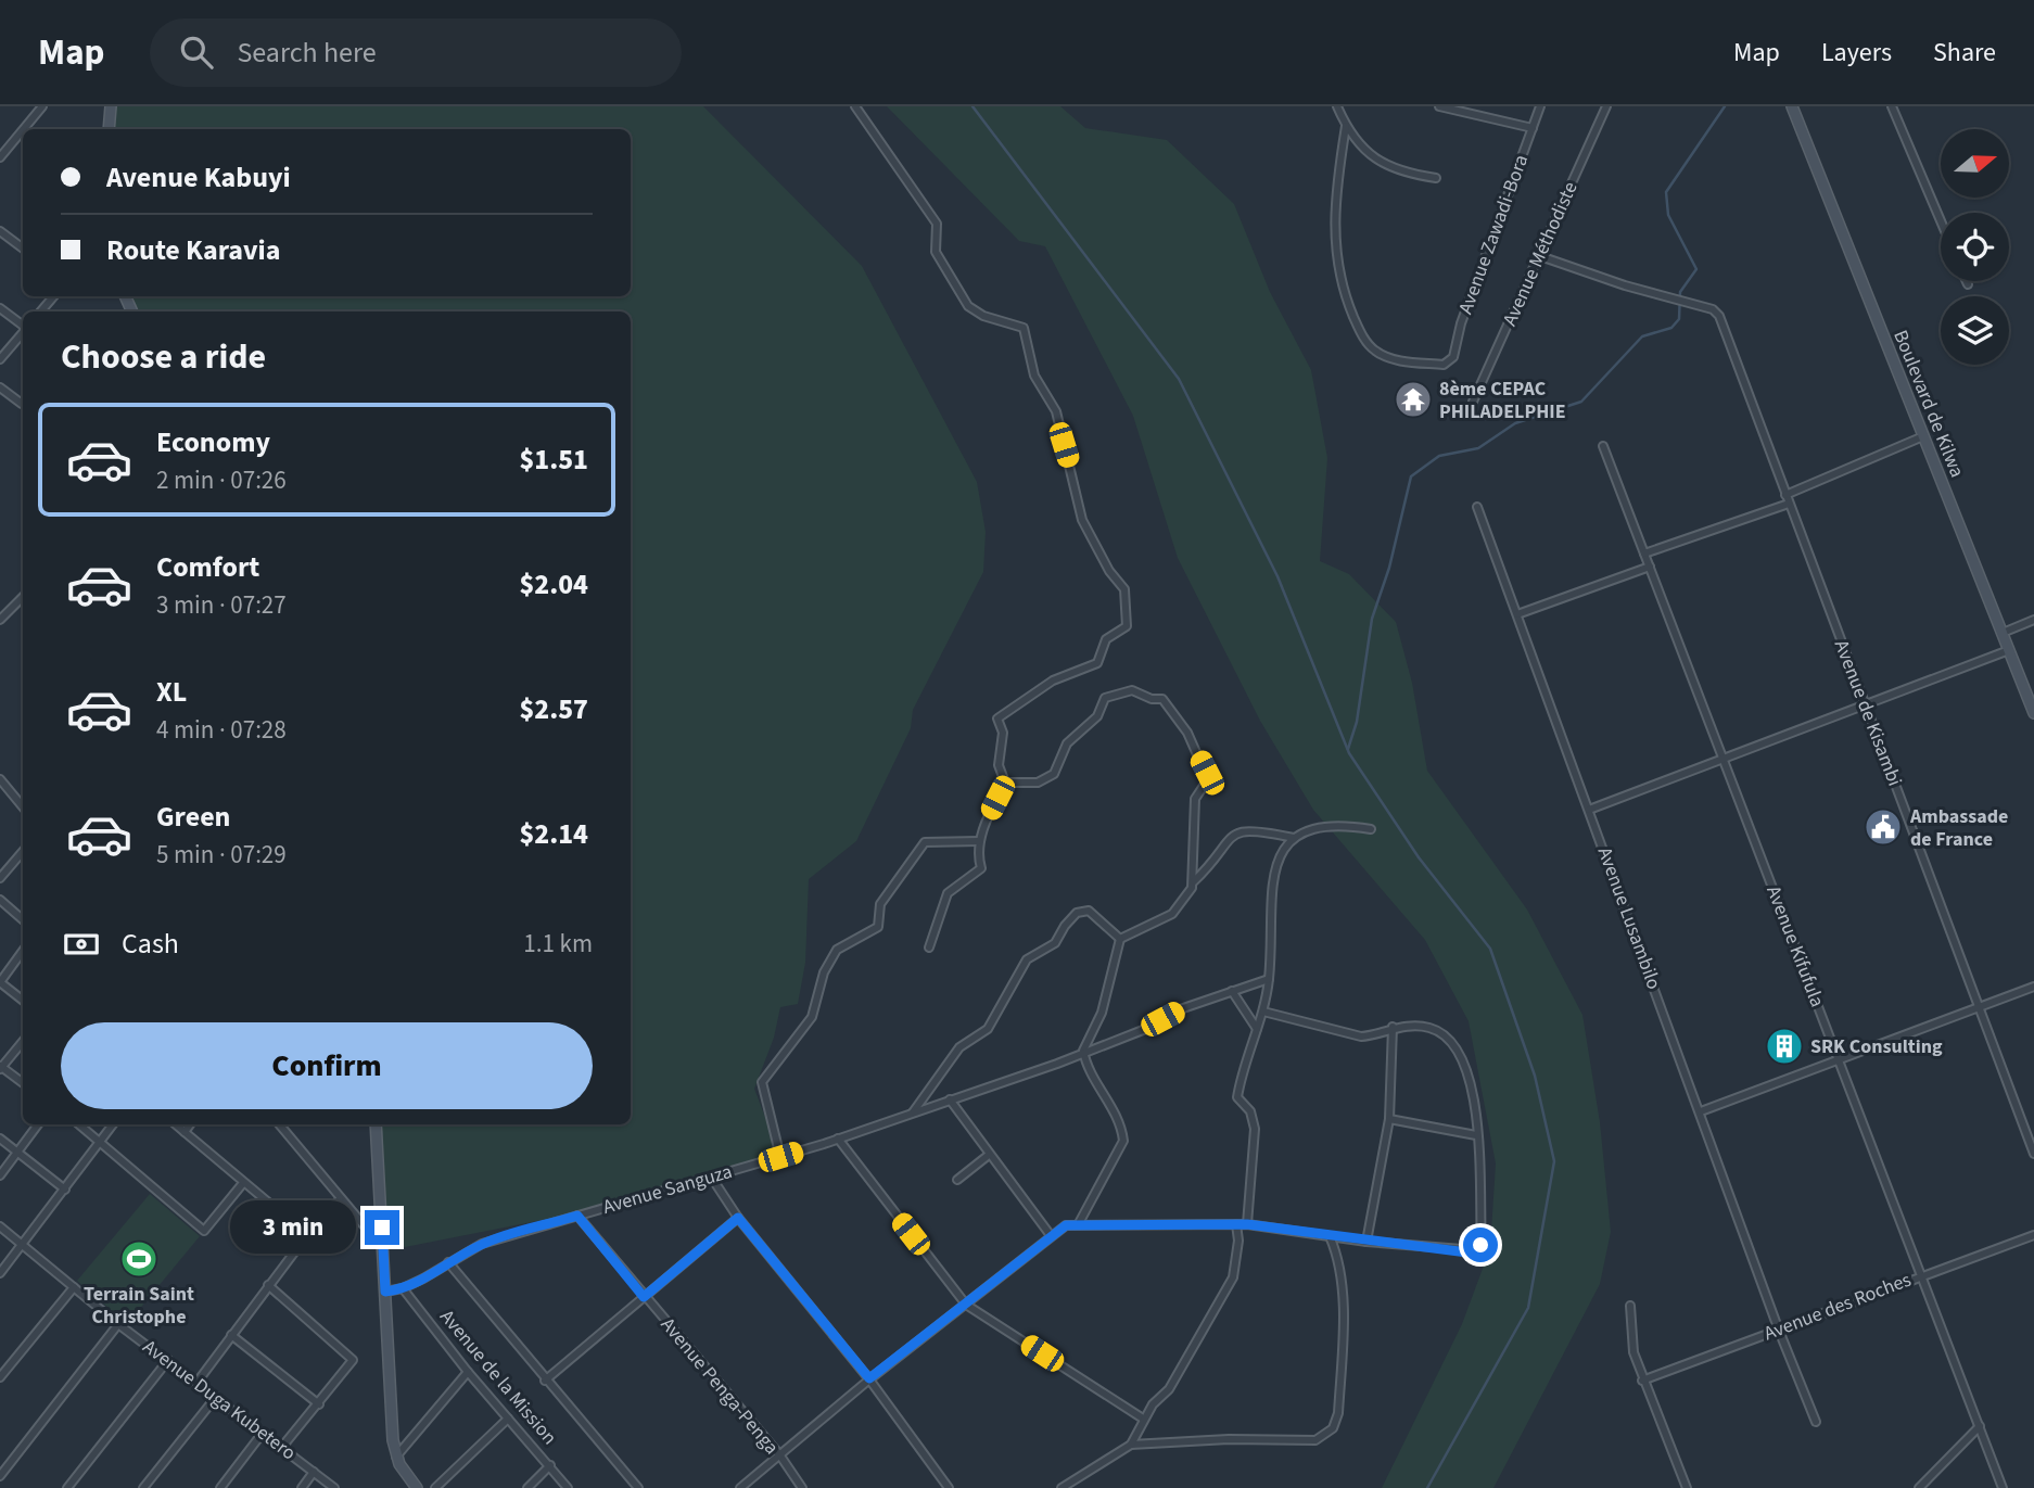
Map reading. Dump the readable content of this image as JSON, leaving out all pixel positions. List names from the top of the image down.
{
  "streets": {
    "street": [
      "Avenue Zawadi-Bora",
      "Avenue Méthodiste",
      "Boulevard de Kilwa",
      "Avenue de Kisambi",
      "Avenue Lusambilo",
      "Avenue Kifufula",
      "Avenue Sanguza",
      "Avenue des Roches",
      "Avenue de la Mission",
      "Avenue Penga-Penga",
      "Avenue Duga Kubetero"
    ]
  },
  "crossings": [
    ["Avenue Méthodiste", "Avenue de Kisambi"],
    ["Avenue Lusambilo", "Avenue des Roches"],
    ["Avenue Kifufula", "Avenue des Roches"],
    ["Avenue Sanguza", "Avenue de la Mission"],
    ["Avenue Sanguza", "Avenue Penga-Penga"]
  ],
  "places": {
    "temple": ["8ème CEPAC PHILADELPHIE"],
    "public building": ["Ambassade de France"],
    "building": ["SRK Consulting"],
    "sports": ["Terrain Saint Christophe"]
  },
  "north": "right",
  "page": {
    "header": "Map",
    "search": "Search here",
    "nav": ["Map", "Layers", "Share"],
    "banner": ["Avenue Kabuyi", "Route Karavia"],
    "heading": "Choose a ride",
    "list": [
      {
        "name": "Economy",
        "note": "2 min · 07:26",
        "value": "$1.51"
      },
      {
        "name": "Comfort",
        "note": "3 min · 07:27",
        "value": "$2.04"
      },
      {
        "name": "XL",
        "note": "4 min · 07:28",
        "value": "$2.57"
      },
      {
        "name": "Green",
        "note": "5 min · 07:29",
        "value": "$2.14"
      }
    ],
    "pay": ["Cash", "1.1 km"],
    "buttons": "Confirm",
    "bubble": "3 min"
  }
}
